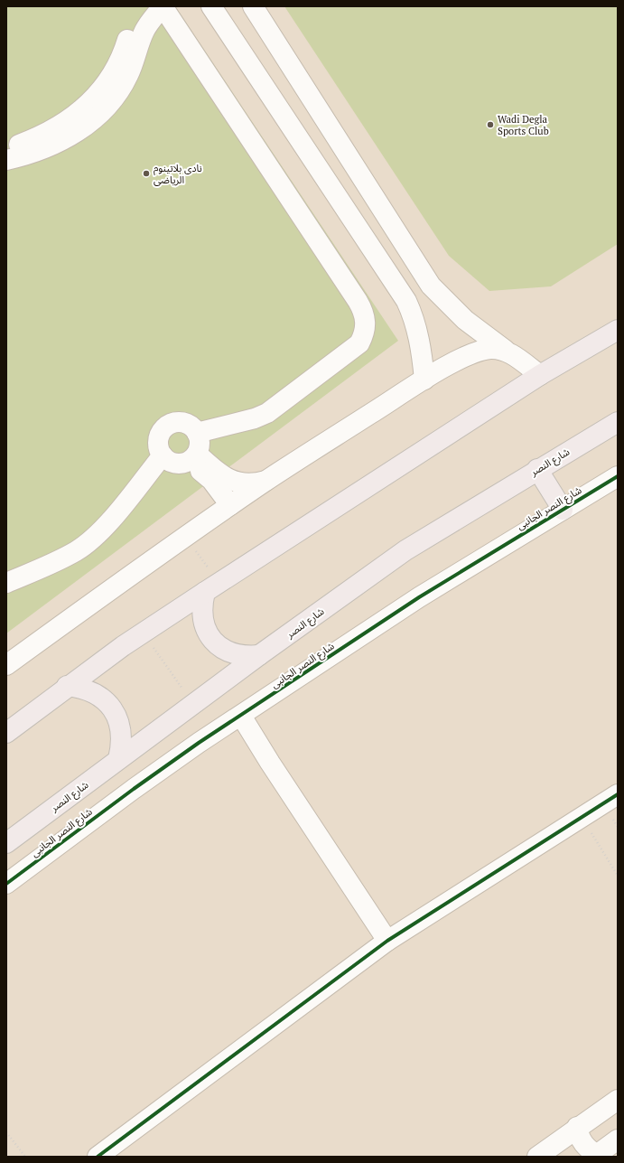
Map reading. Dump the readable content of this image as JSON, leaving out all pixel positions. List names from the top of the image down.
{
  "streets": {
    "main road": ["شارع النصر"],
    "street": ["شارع النصر الجانبى"]
  },
  "places": ["Wadi Degla Sports Club", "نادى بلاتينوم الرياضى"]
}
